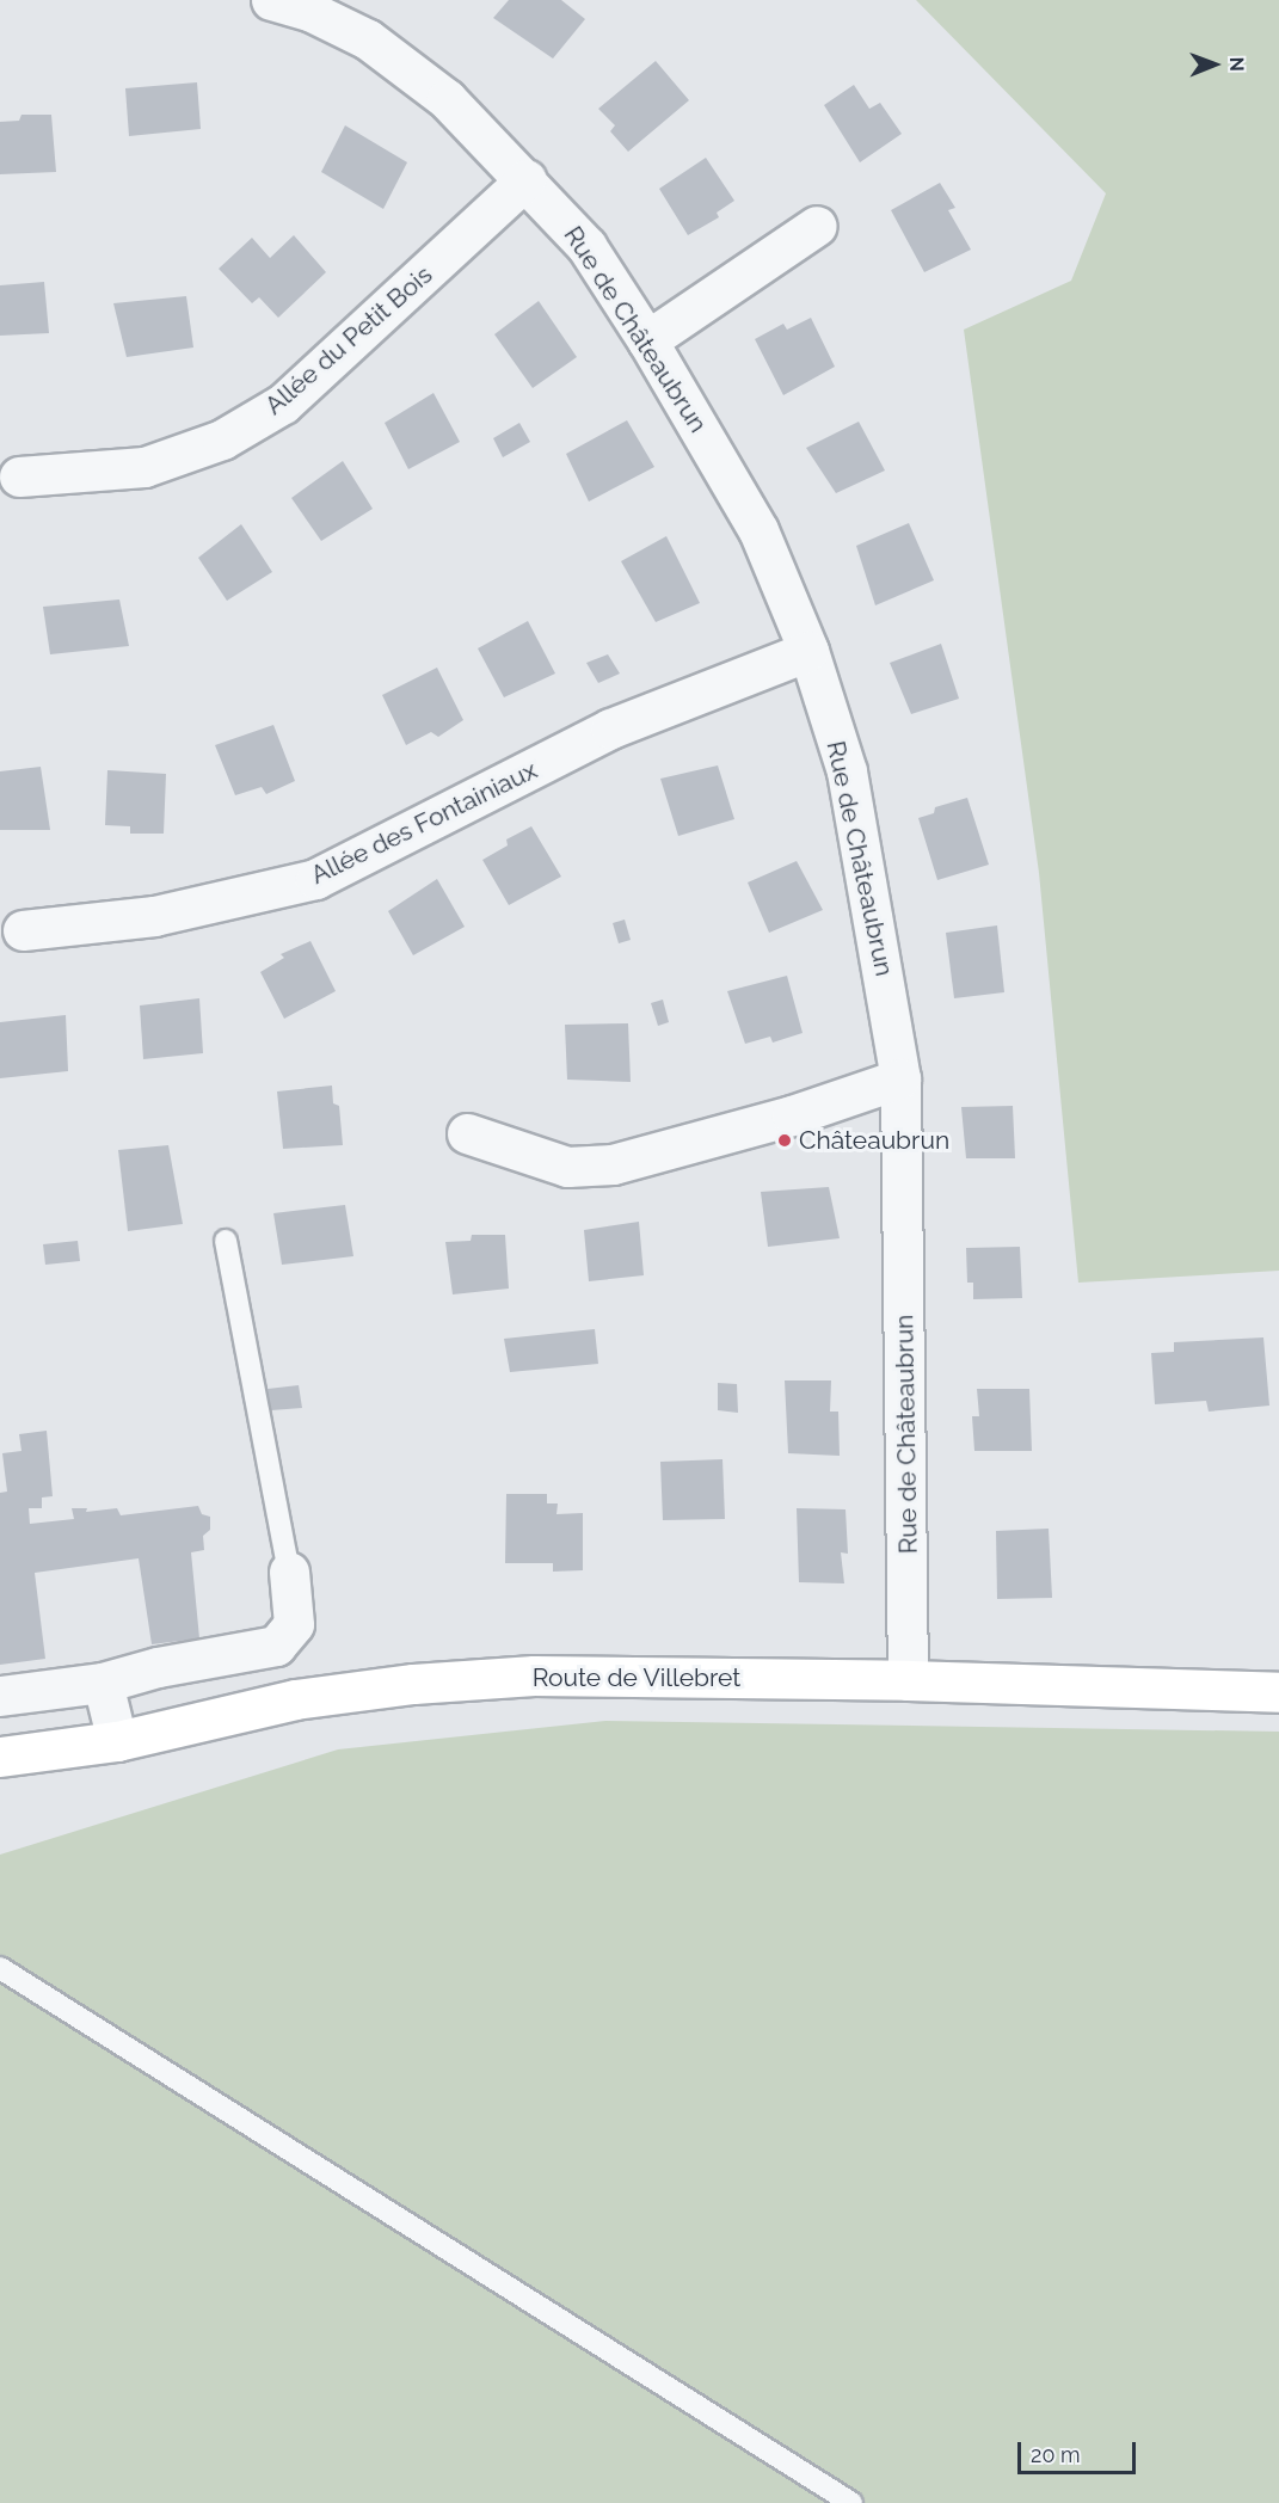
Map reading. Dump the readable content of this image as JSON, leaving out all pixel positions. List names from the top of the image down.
{
  "streets": {
    "main road": ["Route de Villebret"],
    "street": ["Rue de Châteaubrun", "Allée du Petit Bois", "Allée des Fontainiaux"]
  },
  "crossings": [
    ["Rue de Châteaubrun", "Allée du Petit Bois"],
    ["Rue de Châteaubrun", "Allée des Fontainiaux"],
    ["Rue de Châteaubrun", "Route de Villebret"]
  ],
  "places": ["Châteaubrun"],
  "scale_bar": "20 m",
  "north": "right"
}
